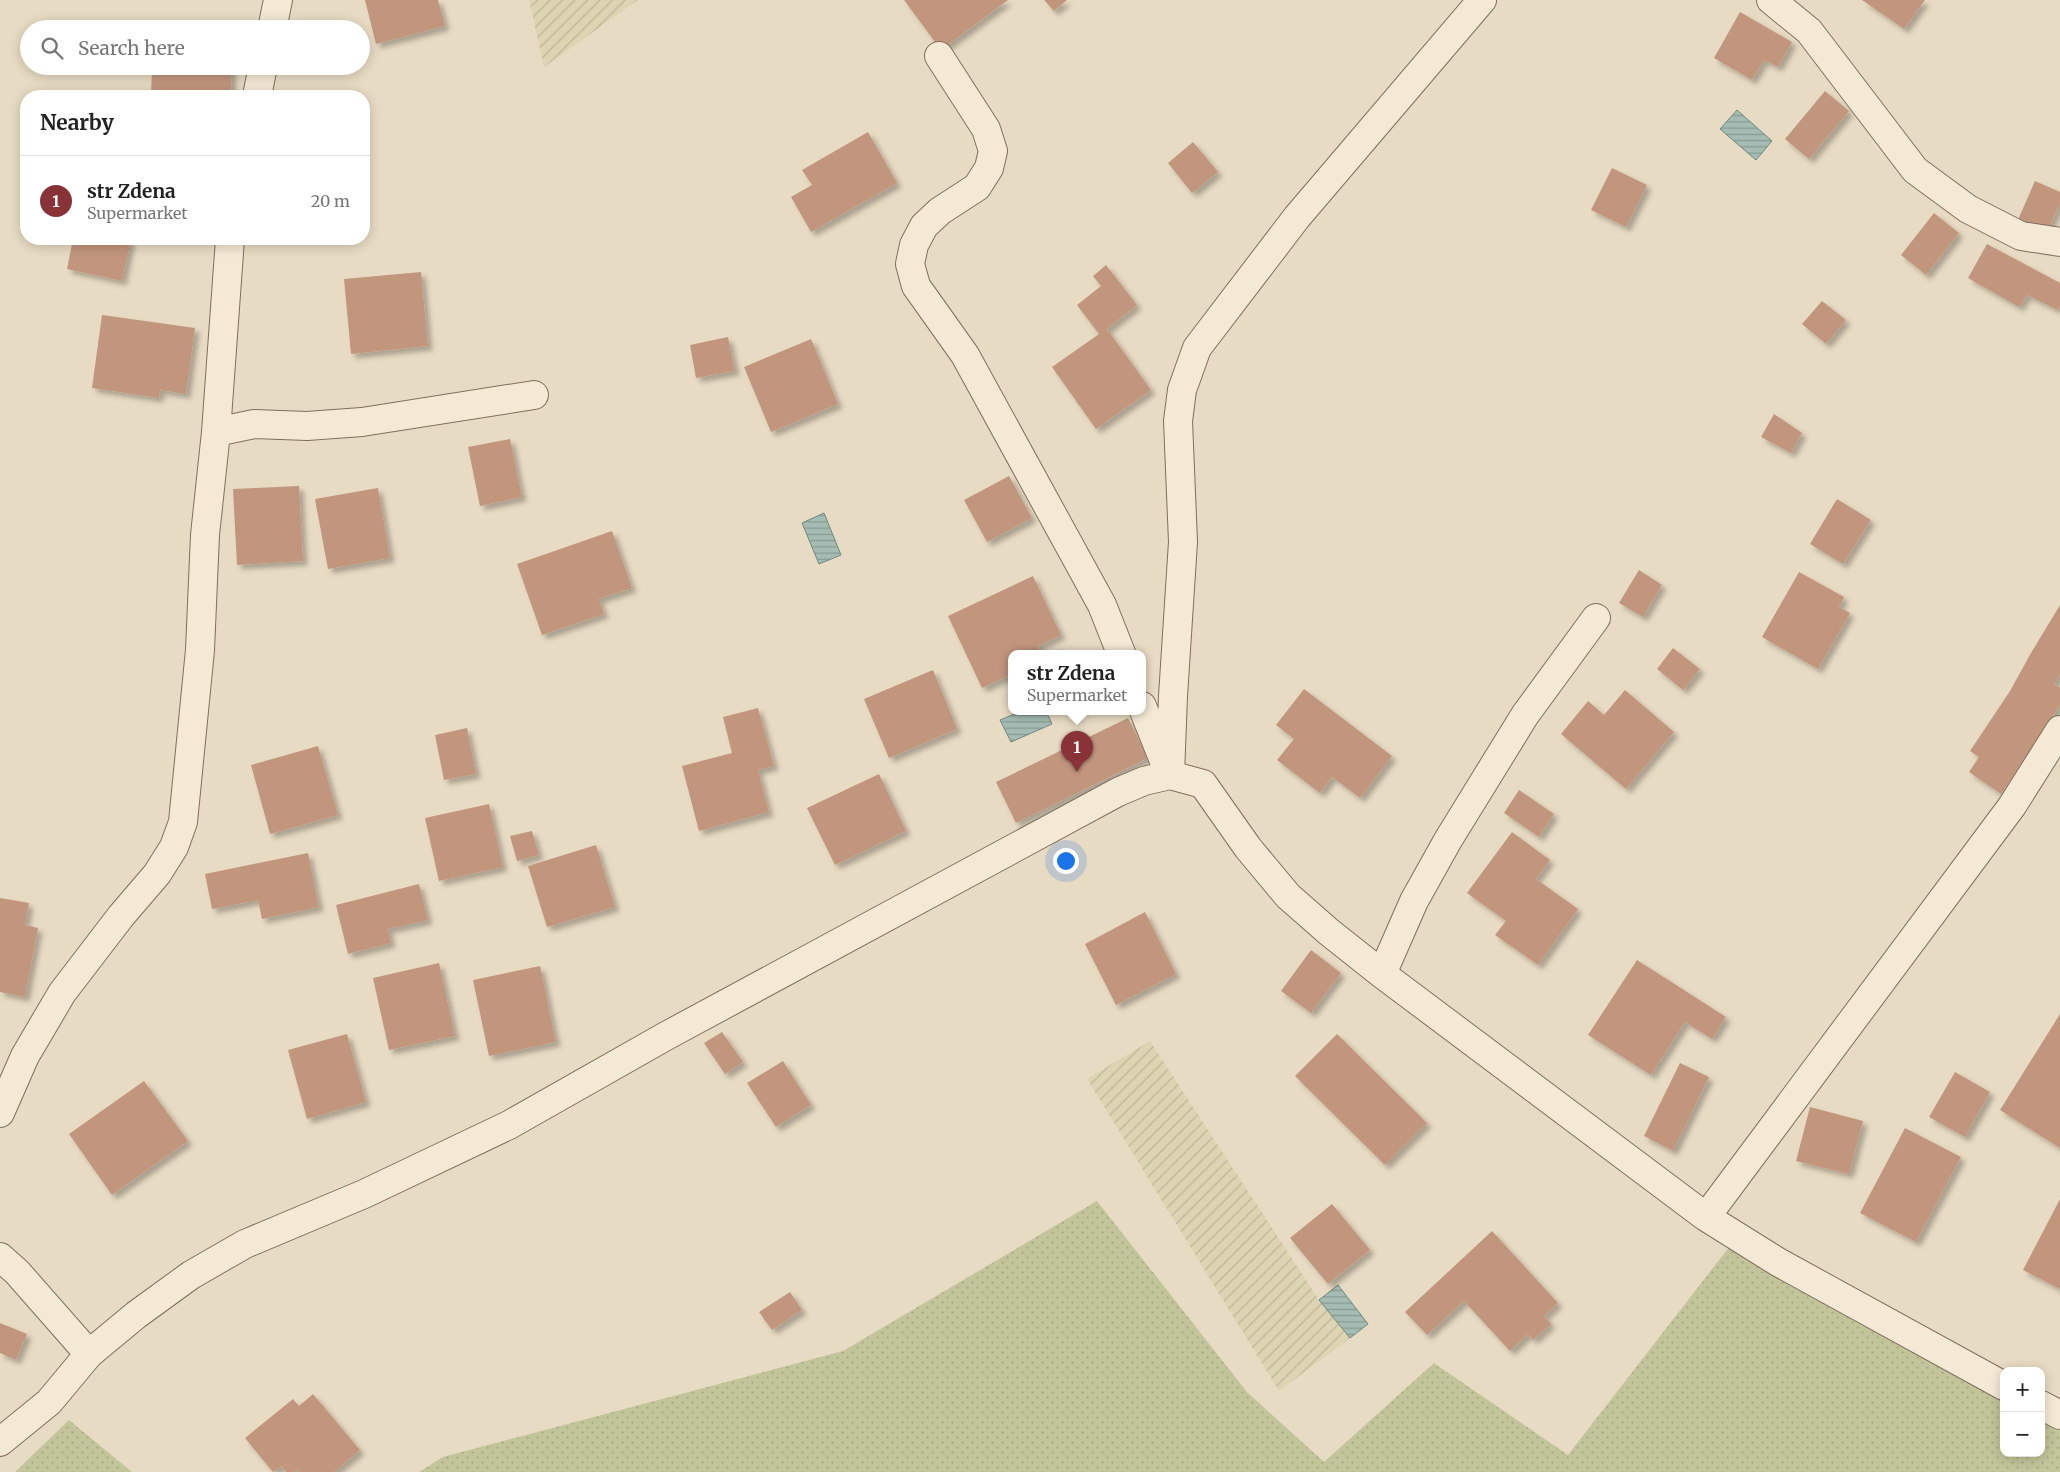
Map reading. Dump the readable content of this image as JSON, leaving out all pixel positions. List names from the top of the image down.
{
  "page": {
    "search": "Search here",
    "heading": "Nearby",
    "list": [
      {
        "mark": "1",
        "name": "str Zdena",
        "note": "Supermarket",
        "value": "20 m"
      }
    ],
    "popup": ["str Zdena", "Supermarket"],
    "pins": "1",
    "map_buttons": ["+", "−"]
  }
}
